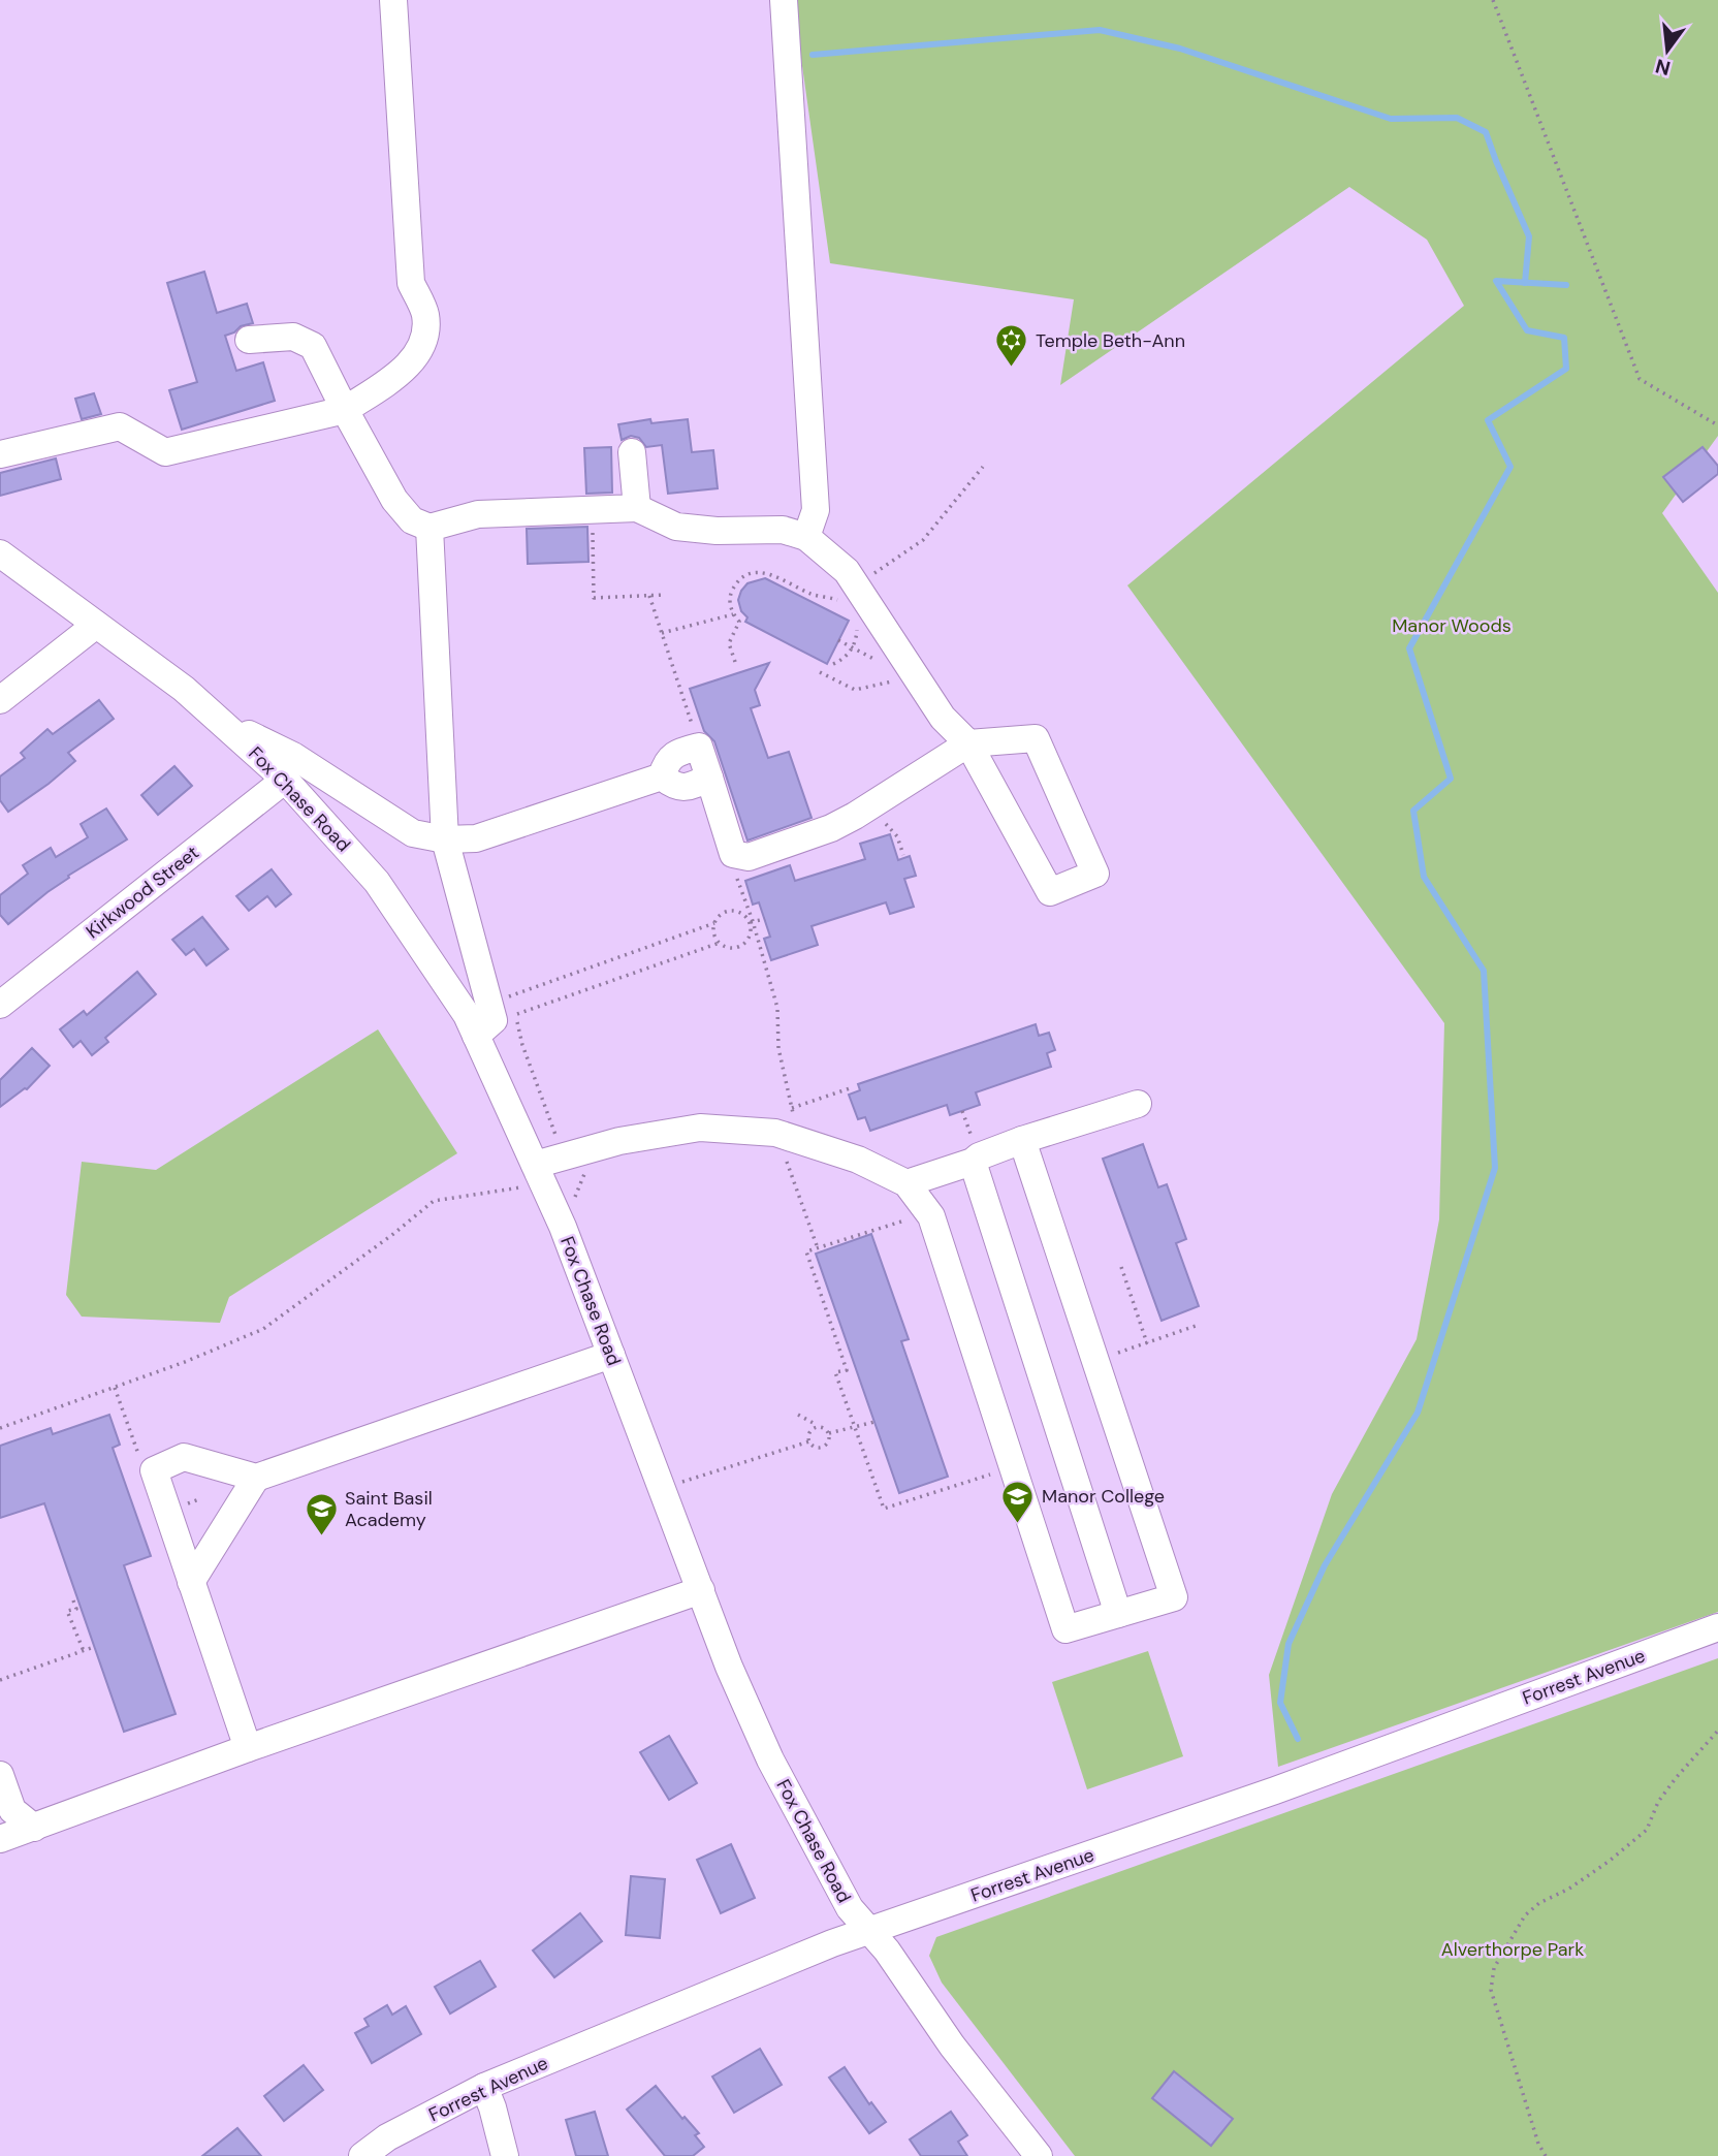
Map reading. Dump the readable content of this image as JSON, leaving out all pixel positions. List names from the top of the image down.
{
  "streets": {
    "street": ["Fox Chase Road", "Kirkwood Street", "Forrest Avenue"]
  },
  "crossings": [
    ["Fox Chase Road", "Kirkwood Street"],
    ["Fox Chase Road", "Forrest Avenue"]
  ],
  "parks": ["Manor Woods", "Alverthorpe Park"],
  "places": {
    "synagogue": ["Temple Beth-Ann"],
    "school or university": ["Manor College", "Saint Basil Academy"]
  },
  "north": "bottom"
}
